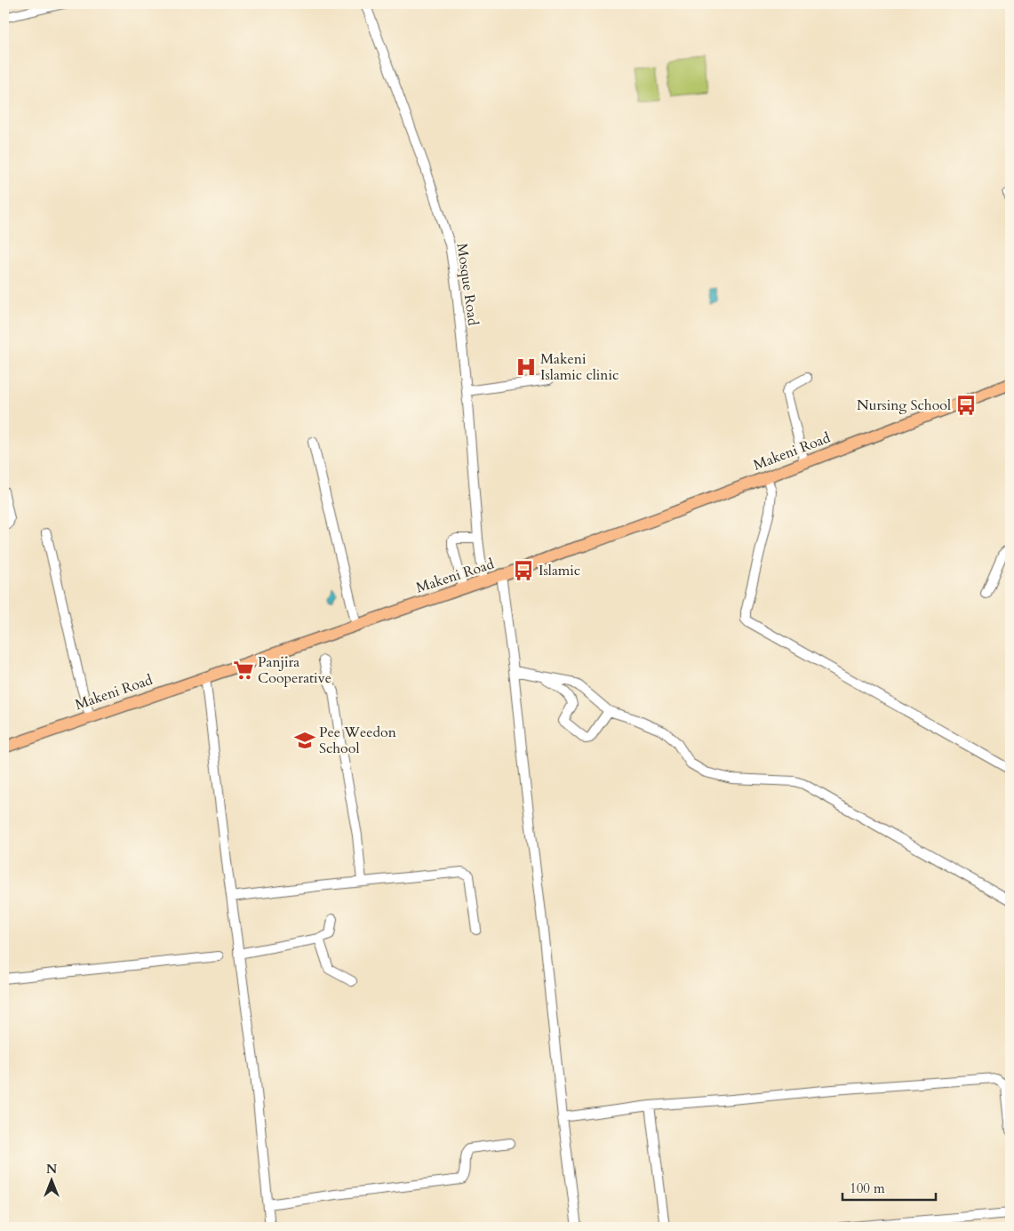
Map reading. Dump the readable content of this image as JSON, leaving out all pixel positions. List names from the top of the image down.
{
  "streets": {
    "main road": ["Makeni Road"],
    "street": ["Mosque Road"]
  },
  "crossings": [
    ["Mosque Road", "Makeni Road"]
  ],
  "places": {
    "hospital": ["Makeni Islamic clinic"],
    "bus stop": ["Nursing School", "Islamic"],
    "supermarket": ["Panjira Cooperative"],
    "school or university": ["Pee Weedon School"]
  },
  "scale_bar": "100 m",
  "north": "top"
}
